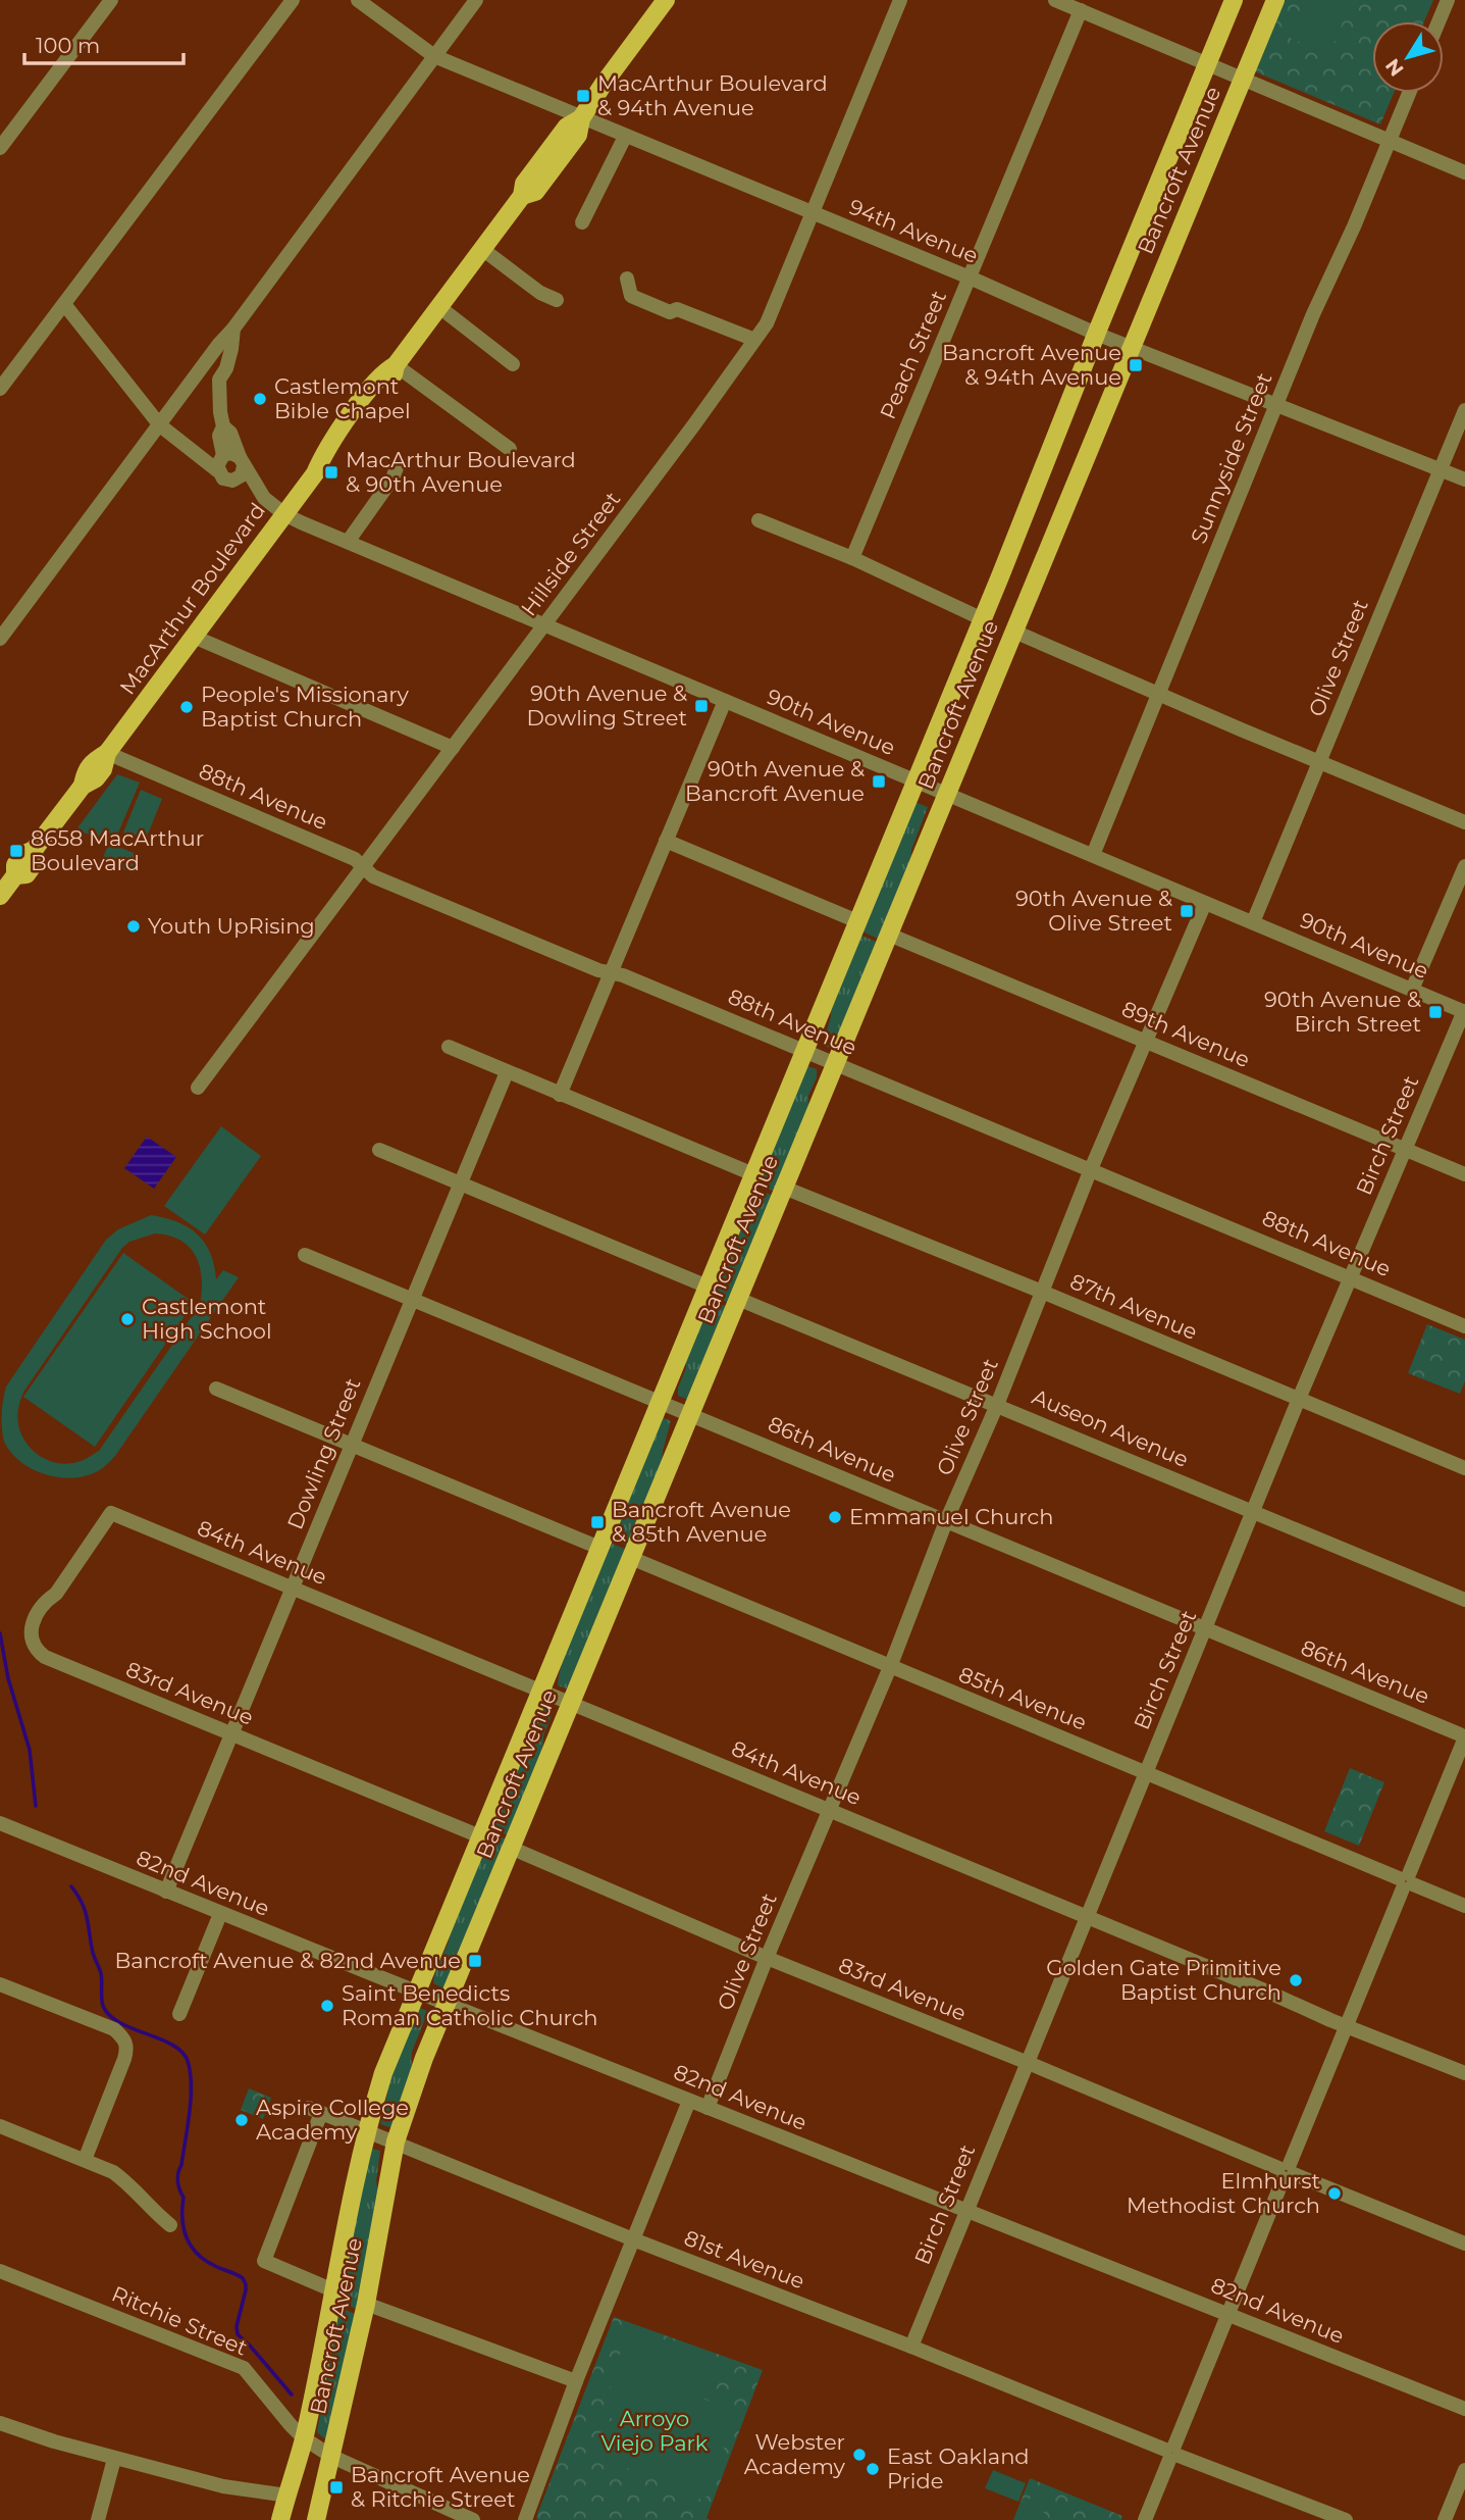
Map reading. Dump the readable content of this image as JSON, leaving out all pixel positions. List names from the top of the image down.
{
  "streets": {
    "main road": ["Bancroft Avenue", "MacArthur Boulevard"],
    "street": [
      "94th Avenue",
      "Peach Street",
      "Sunnyside Street",
      "Hillside Street",
      "Olive Street",
      "90th Avenue",
      "88th Avenue",
      "89th Avenue",
      "Birch Street",
      "87th Avenue",
      "Auseon Avenue",
      "86th Avenue",
      "Dowling Street",
      "84th Avenue",
      "83rd Avenue",
      "85th Avenue",
      "82nd Avenue",
      "81st Avenue",
      "Ritchie Street"
    ]
  },
  "crossings": [
    ["Bancroft Avenue", "94th Avenue"],
    ["Bancroft Avenue", "90th Avenue"],
    ["Bancroft Avenue", "88th Avenue"],
    ["Bancroft Avenue", "89th Avenue"],
    ["Bancroft Avenue", "87th Avenue"],
    ["Bancroft Avenue", "Auseon Avenue"],
    ["Bancroft Avenue", "86th Avenue"],
    ["Bancroft Avenue", "84th Avenue"],
    ["Bancroft Avenue", "83rd Avenue"],
    ["Bancroft Avenue", "85th Avenue"],
    ["Bancroft Avenue", "82nd Avenue"],
    ["Bancroft Avenue", "81st Avenue"],
    ["Bancroft Avenue", "Ritchie Street"],
    ["94th Avenue", "Peach Street"],
    ["94th Avenue", "Sunnyside Street"],
    ["94th Avenue", "Hillside Street"],
    ["94th Avenue", "MacArthur Boulevard"],
    ["94th Avenue", "Olive Street"],
    ["Sunnyside Street", "90th Avenue"],
    ["Hillside Street", "90th Avenue"],
    ["Hillside Street", "88th Avenue"],
    ["MacArthur Boulevard", "90th Avenue"],
    ["MacArthur Boulevard", "88th Avenue"],
    ["Olive Street", "90th Avenue"],
    ["Olive Street", "88th Avenue"],
    ["Olive Street", "89th Avenue"],
    ["Olive Street", "87th Avenue"],
    ["Olive Street", "Auseon Avenue"],
    ["Olive Street", "86th Avenue"],
    ["Olive Street", "84th Avenue"],
    ["Olive Street", "83rd Avenue"],
    ["Olive Street", "85th Avenue"],
    ["Olive Street", "82nd Avenue"],
    ["90th Avenue", "Birch Street"],
    ["88th Avenue", "Birch Street"],
    ["89th Avenue", "Birch Street"],
    ["Birch Street", "87th Avenue"],
    ["Birch Street", "Auseon Avenue"],
    ["Birch Street", "86th Avenue"],
    ["Birch Street", "84th Avenue"],
    ["Birch Street", "83rd Avenue"],
    ["Birch Street", "85th Avenue"],
    ["Birch Street", "82nd Avenue"],
    ["Birch Street", "81st Avenue"],
    ["86th Avenue", "Dowling Street"],
    ["Dowling Street", "84th Avenue"],
    ["Dowling Street", "83rd Avenue"],
    ["Dowling Street", "82nd Avenue"],
    ["84th Avenue", "83rd Avenue"]
  ],
  "parks": ["Arroyo Viejo Park"],
  "places": {
    "transit": [
      "MacArthur Boulevard & 94th Avenue",
      "Bancroft Avenue & 94th Avenue",
      "MacArthur Boulevard & 90th Avenue",
      "90th Avenue & Dowling Street",
      "90th Avenue & Bancroft Avenue",
      "8658 MacArthur Boulevard",
      "90th Avenue & Olive Street",
      "90th Avenue & Birch Street",
      "Bancroft Avenue & 85th Avenue",
      "Bancroft Avenue & 82nd Avenue",
      "Bancroft Avenue & Ritchie Street"
    ],
    "other": [
      "Castlemont Bible Chapel",
      "People's Missionary Baptist Church",
      "Youth UpRising",
      "Castlemont High School",
      "Emmanuel Church",
      "Golden Gate Primitive Baptist Church",
      "Saint Benedicts Roman Catholic Church",
      "Aspire College Academy",
      "Elmhurst Methodist Church",
      "Webster Academy",
      "East Oakland Pride"
    ]
  },
  "scale_bar": "100 m",
  "north": "bottom left"
}
